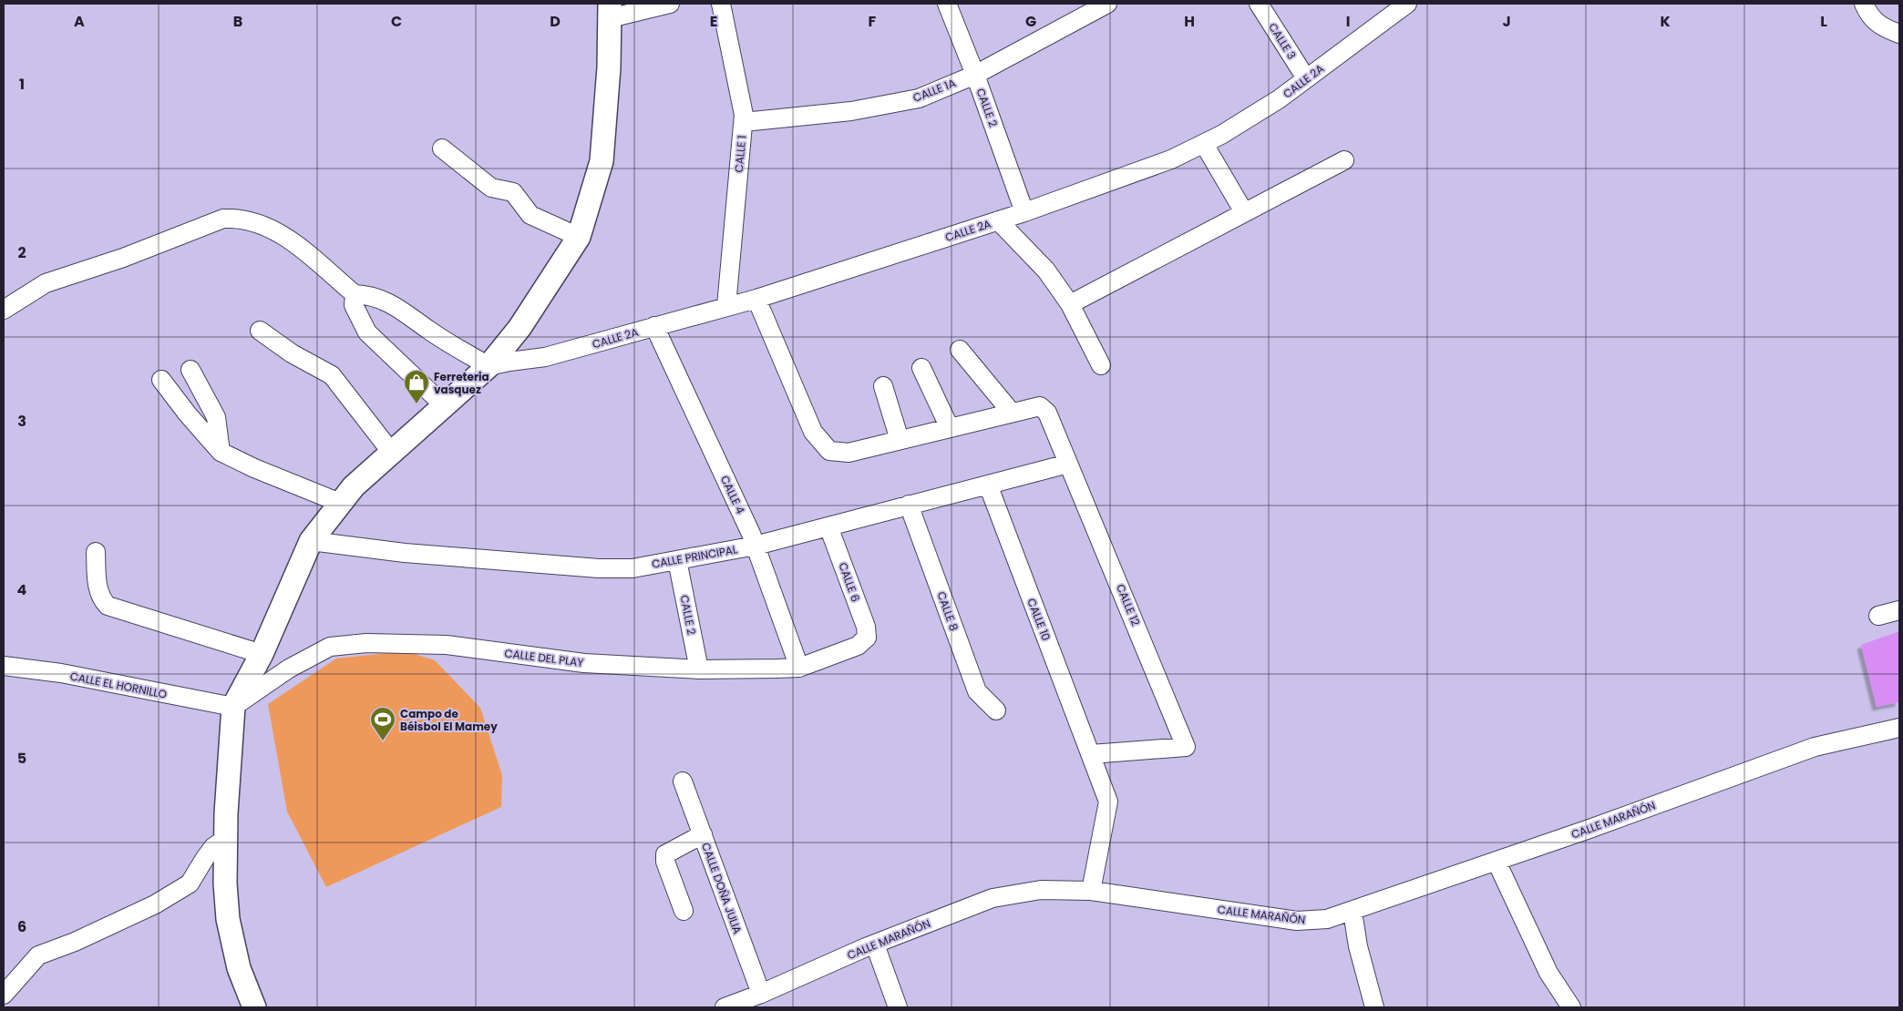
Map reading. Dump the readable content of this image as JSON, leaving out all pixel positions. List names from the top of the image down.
{
  "streets": {
    "street": [
      "CALLE 3",
      "CALLE 2A",
      "CALLE 1A",
      "CALLE 2",
      "CALLE 1",
      "CALLE 4",
      "CALLE PRINCIPAL",
      "CALLE 6",
      "CALLE 12",
      "CALLE 8",
      "CALLE 10",
      "CALLE DEL PLAY",
      "CALLE EL HORNILLO",
      "CALLE MARAÑÓN",
      "CALLE DOÑA JULIA"
    ]
  },
  "crossings": [
    ["CALLE 3", "CALLE 2A"],
    ["CALLE 2A", "CALLE 2"],
    ["CALLE 2A", "CALLE 1"],
    ["CALLE 2A", "CALLE 4"],
    ["CALLE 1A", "CALLE 2"],
    ["CALLE 1A", "CALLE 1"],
    ["CALLE 2", "CALLE PRINCIPAL"],
    ["CALLE 2", "CALLE DEL PLAY"],
    ["CALLE 4", "CALLE PRINCIPAL"],
    ["CALLE 4", "CALLE DEL PLAY"],
    ["CALLE PRINCIPAL", "CALLE 6"],
    ["CALLE PRINCIPAL", "CALLE 12"],
    ["CALLE PRINCIPAL", "CALLE 8"],
    ["CALLE PRINCIPAL", "CALLE 10"],
    ["CALLE 6", "CALLE DEL PLAY"],
    ["CALLE 12", "CALLE 10"],
    ["CALLE 10", "CALLE MARAÑÓN"],
    ["CALLE DEL PLAY", "CALLE EL HORNILLO"],
    ["CALLE MARAÑÓN", "CALLE DOÑA JULIA"]
  ],
  "places": {
    "shop": ["Ferreteria vasquez"],
    "sports": ["Campo de Béisbol El Mamey"]
  },
  "grid": {
    "columns": [
      "A",
      "B",
      "C",
      "D",
      "E",
      "F",
      "G",
      "H",
      "I",
      "J",
      "K",
      "L"
    ],
    "rows": [
      "1",
      "2",
      "3",
      "4",
      "5",
      "6"
    ]
  }
}
